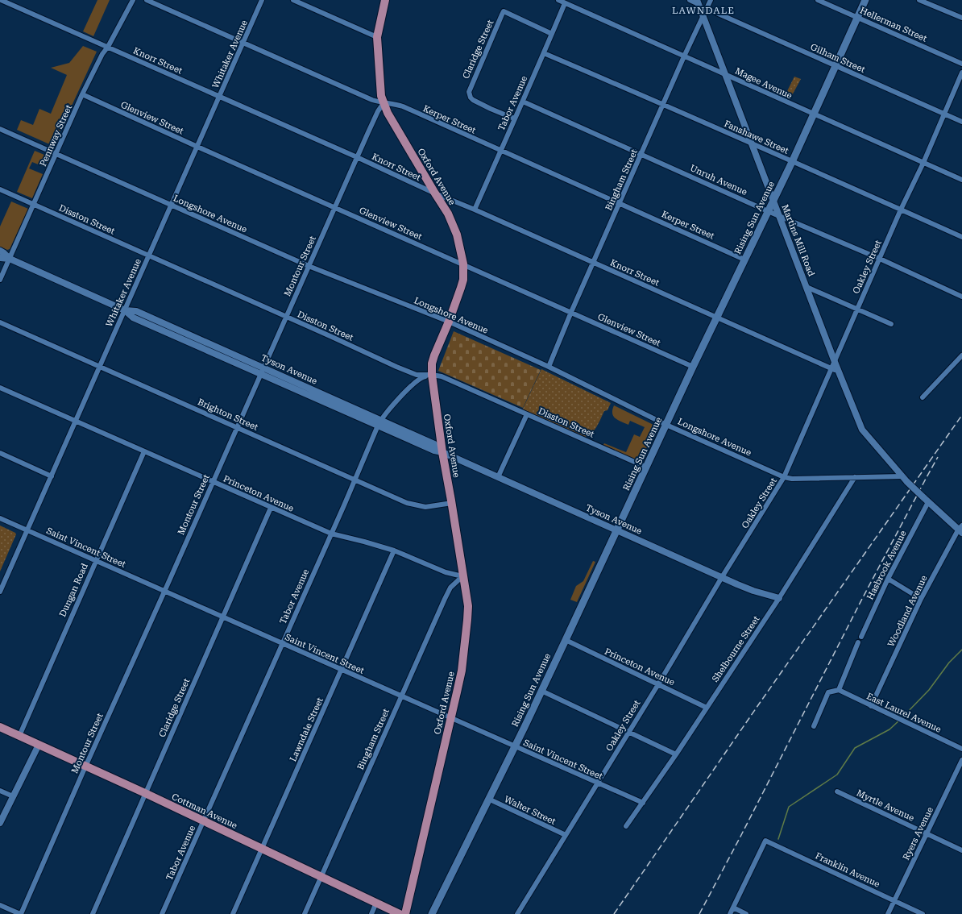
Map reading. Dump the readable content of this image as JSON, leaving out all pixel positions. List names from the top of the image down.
{
  "streets": {
    "main road": ["Oxford Avenue", "Rising Sun Avenue", "Cottman Avenue"],
    "street": [
      "Hellerman Street",
      "Claridge Street",
      "Whitaker Avenue",
      "Gilham Street",
      "Knorr Street",
      "Magee Avenue",
      "Tabor Avenue",
      "Glenview Street",
      "Kerper Street",
      "Pennway Street",
      "Fanshawe Street",
      "Bingham Street",
      "Unruh Avenue",
      "Longshore Avenue",
      "Disston Street",
      "Martins Mill Road",
      "Montour Street",
      "Oakley Street",
      "Tyson Avenue",
      "Brighton Street",
      "Princeton Avenue",
      "Saint Vincent Street",
      "Hasbrook Avenue",
      "Dungan Road",
      "Woodland Avenue",
      "Shelbourne Street",
      "East Laurel Avenue",
      "Lawndale Street",
      "Myrtle Avenue",
      "Walter Street",
      "Ryers Avenue",
      "Franklin Avenue"
    ]
  },
  "crossings": [
    ["Hellerman Street", "Rising Sun Avenue"],
    ["Claridge Street", "Tabor Avenue"],
    ["Claridge Street", "Princeton Avenue"],
    ["Claridge Street", "Saint Vincent Street"],
    ["Claridge Street", "Cottman Avenue"],
    ["Whitaker Avenue", "Knorr Street"],
    ["Whitaker Avenue", "Glenview Street"],
    ["Whitaker Avenue", "Kerper Street"],
    ["Whitaker Avenue", "Longshore Avenue"],
    ["Whitaker Avenue", "Disston Street"],
    ["Whitaker Avenue", "Tyson Avenue"],
    ["Whitaker Avenue", "Brighton Street"],
    ["Whitaker Avenue", "Princeton Avenue"],
    ["Whitaker Avenue", "Saint Vincent Street"],
    ["Gilham Street", "Bingham Street"],
    ["Gilham Street", "Rising Sun Avenue"],
    ["Gilham Street", "Oakley Street"],
    ["Knorr Street", "Tabor Avenue"],
    ["Knorr Street", "Pennway Street"],
    ["Knorr Street", "Oxford Avenue"],
    ["Knorr Street", "Bingham Street"],
    ["Knorr Street", "Rising Sun Avenue"],
    ["Knorr Street", "Martins Mill Road"],
    ["Knorr Street", "Montour Street"],
    ["Knorr Street", "Oakley Street"],
    ["Magee Avenue", "Tabor Avenue"],
    ["Magee Avenue", "Bingham Street"],
    ["Magee Avenue", "Rising Sun Avenue"],
    ["Magee Avenue", "Martins Mill Road"],
    ["Magee Avenue", "Oakley Street"],
    ["Tabor Avenue", "Kerper Street"],
    ["Tabor Avenue", "Fanshawe Street"],
    ["Tabor Avenue", "Oxford Avenue"],
    ["Tabor Avenue", "Unruh Avenue"],
    ["Tabor Avenue", "Disston Street"],
    ["Tabor Avenue", "Tyson Avenue"],
    ["Tabor Avenue", "Brighton Street"],
    ["Tabor Avenue", "Princeton Avenue"],
    ["Tabor Avenue", "Saint Vincent Street"],
    ["Tabor Avenue", "Cottman Avenue"],
    ["Glenview Street", "Pennway Street"],
    ["Glenview Street", "Oxford Avenue"],
    ["Glenview Street", "Bingham Street"],
    ["Glenview Street", "Rising Sun Avenue"],
    ["Glenview Street", "Montour Street"],
    ["Kerper Street", "Oxford Avenue"],
    ["Kerper Street", "Bingham Street"],
    ["Kerper Street", "Rising Sun Avenue"],
    ["Kerper Street", "Montour Street"],
    ["Pennway Street", "Longshore Avenue"],
    ["Pennway Street", "Disston Street"],
    ["Pennway Street", "Tyson Avenue"],
    ["Fanshawe Street", "Bingham Street"],
    ["Fanshawe Street", "Rising Sun Avenue"],
    ["Fanshawe Street", "Martins Mill Road"],
    ["Fanshawe Street", "Oakley Street"],
    ["Oxford Avenue", "Bingham Street"],
    ["Oxford Avenue", "Longshore Avenue"],
    ["Oxford Avenue", "Disston Street"],
    ["Oxford Avenue", "Montour Street"],
    ["Oxford Avenue", "Tyson Avenue"],
    ["Oxford Avenue", "Brighton Street"],
    ["Oxford Avenue", "Princeton Avenue"],
    ["Oxford Avenue", "Saint Vincent Street"],
    ["Bingham Street", "Unruh Avenue"],
    ["Bingham Street", "Longshore Avenue"],
    ["Bingham Street", "Martins Mill Road"],
    ["Bingham Street", "Princeton Avenue"],
    ["Bingham Street", "Saint Vincent Street"],
    ["Bingham Street", "Cottman Avenue"],
    ["Unruh Avenue", "Rising Sun Avenue"],
    ["Unruh Avenue", "Martins Mill Road"],
    ["Unruh Avenue", "Oakley Street"],
    ["Longshore Avenue", "Rising Sun Avenue"],
    ["Longshore Avenue", "Martins Mill Road"],
    ["Longshore Avenue", "Montour Street"],
    ["Longshore Avenue", "Oakley Street"],
    ["Longshore Avenue", "Shelbourne Street"],
    ["Rising Sun Avenue", "Disston Street"],
    ["Rising Sun Avenue", "Martins Mill Road"],
    ["Rising Sun Avenue", "Tyson Avenue"],
    ["Rising Sun Avenue", "Princeton Avenue"],
    ["Rising Sun Avenue", "Saint Vincent Street"],
    ["Rising Sun Avenue", "Walter Street"],
    ["Disston Street", "Montour Street"],
    ["Martins Mill Road", "Oakley Street"],
    ["Martins Mill Road", "Hasbrook Avenue"],
    ["Martins Mill Road", "Woodland Avenue"],
    ["Montour Street", "Tyson Avenue"],
    ["Montour Street", "Brighton Street"],
    ["Montour Street", "Princeton Avenue"],
    ["Montour Street", "Saint Vincent Street"],
    ["Montour Street", "Cottman Avenue"],
    ["Oakley Street", "Tyson Avenue"],
    ["Oakley Street", "Princeton Avenue"],
    ["Oakley Street", "Saint Vincent Street"],
    ["Oakley Street", "Walter Street"],
    ["Tyson Avenue", "Shelbourne Street"],
    ["Princeton Avenue", "Dungan Road"],
    ["Princeton Avenue", "Shelbourne Street"],
    ["Princeton Avenue", "Lawndale Street"],
    ["Saint Vincent Street", "Dungan Road"],
    ["Saint Vincent Street", "Shelbourne Street"],
    ["Saint Vincent Street", "Lawndale Street"],
    ["Dungan Road", "Cottman Avenue"],
    ["Woodland Avenue", "East Laurel Avenue"],
    ["Lawndale Street", "Cottman Avenue"],
    ["Myrtle Avenue", "Ryers Avenue"],
    ["Ryers Avenue", "Franklin Avenue"]
  ],
  "districts": ["LAWNDALE"]
}
